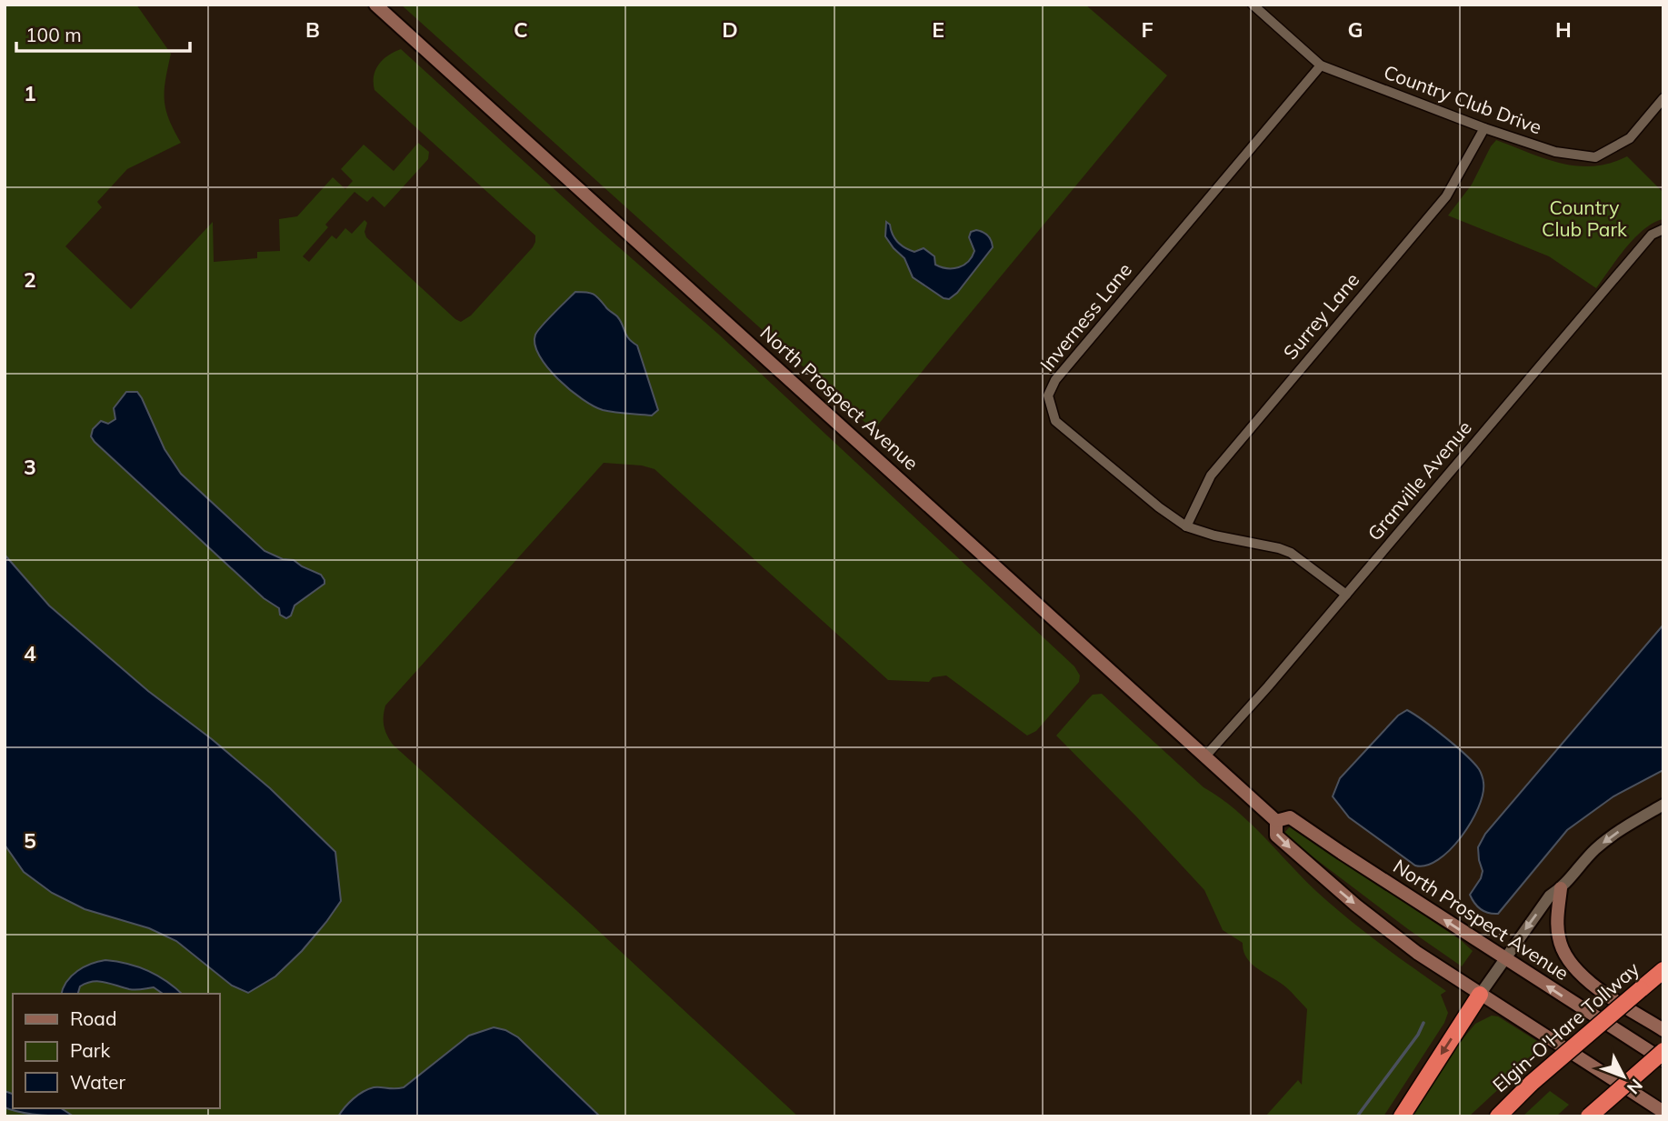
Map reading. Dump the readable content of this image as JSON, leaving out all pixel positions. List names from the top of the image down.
{
  "streets": {
    "highway": ["Elgin-O'Hare Tollway"],
    "main road": ["North Prospect Avenue"],
    "street": [
      "Country Club Drive",
      "Surrey Lane",
      "Inverness Lane",
      "Granville Avenue"
    ]
  },
  "crossings": [
    ["Country Club Drive", "Surrey Lane"],
    ["Country Club Drive", "Inverness Lane"],
    ["Surrey Lane", "Inverness Lane"],
    ["Inverness Lane", "Granville Avenue"],
    ["North Prospect Avenue", "Granville Avenue"]
  ],
  "parks": ["Country Club Park"],
  "legend": ["Road", "Park", "Water"],
  "scale_bar": "100 m",
  "north": "bottom right",
  "grid": {
    "columns": [
      "B",
      "C",
      "D",
      "E",
      "F",
      "G",
      "H"
    ],
    "rows": [
      "1",
      "2",
      "3",
      "4",
      "5"
    ]
  }
}
